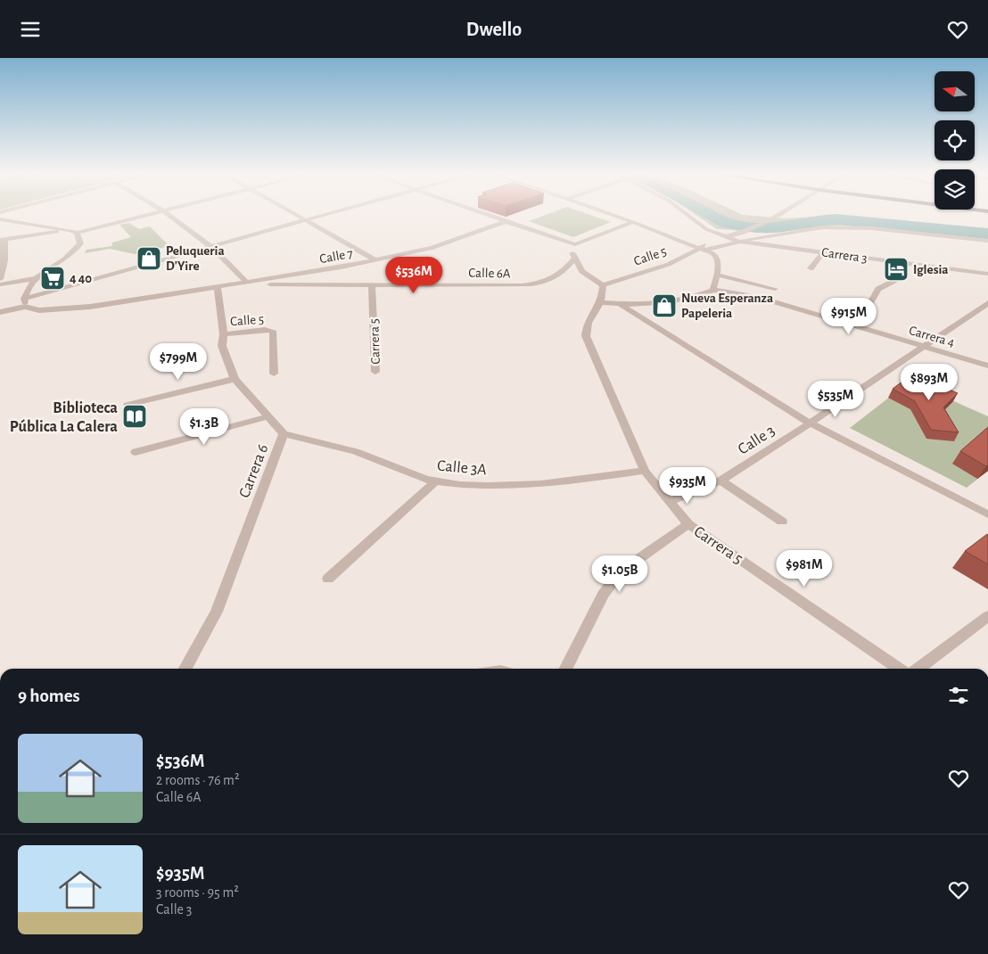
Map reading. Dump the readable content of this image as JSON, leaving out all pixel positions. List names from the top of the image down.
{
  "streets": {
    "street": [
      "Carrera 3",
      "Calle 7",
      "Calle 5",
      "Calle 6A",
      "Carrera 4",
      "Carrera 5",
      "Calle 3",
      "Calle 3A",
      "Carrera 6"
    ]
  },
  "crossings": [
    ["Carrera 3", "Calle 5"],
    ["Calle 7", "Calle 6A"],
    ["Calle 7", "Carrera 6"],
    ["Calle 5", "Carrera 6"],
    ["Calle 6A", "Carrera 5"],
    ["Carrera 4", "Calle 3"],
    ["Carrera 5", "Calle 3"],
    ["Carrera 5", "Calle 3A"],
    ["Calle 3A", "Carrera 6"]
  ],
  "places": {
    "shop": ["Peluqueria D'Yire", "Nueva Esperanza Papeleria"],
    "hotel": ["Iglesia"],
    "supermarket": ["4 40"],
    "library": ["Biblioteca Pública La Calera"]
  },
  "north": "left",
  "page": {
    "header": "Dwello",
    "price": [
      "$536M",
      "$915M",
      "$799M",
      "$893M",
      "$535M",
      "$1.3B",
      "$935M",
      "$981M",
      "$1.05B"
    ],
    "heading": "9 homes",
    "list": [
      {
        "name": "$536M",
        "note": "2 rooms · 76 m² · Calle 6A"
      },
      {
        "name": "$935M",
        "note": "3 rooms · 95 m² · Calle 3"
      }
    ]
  }
}
